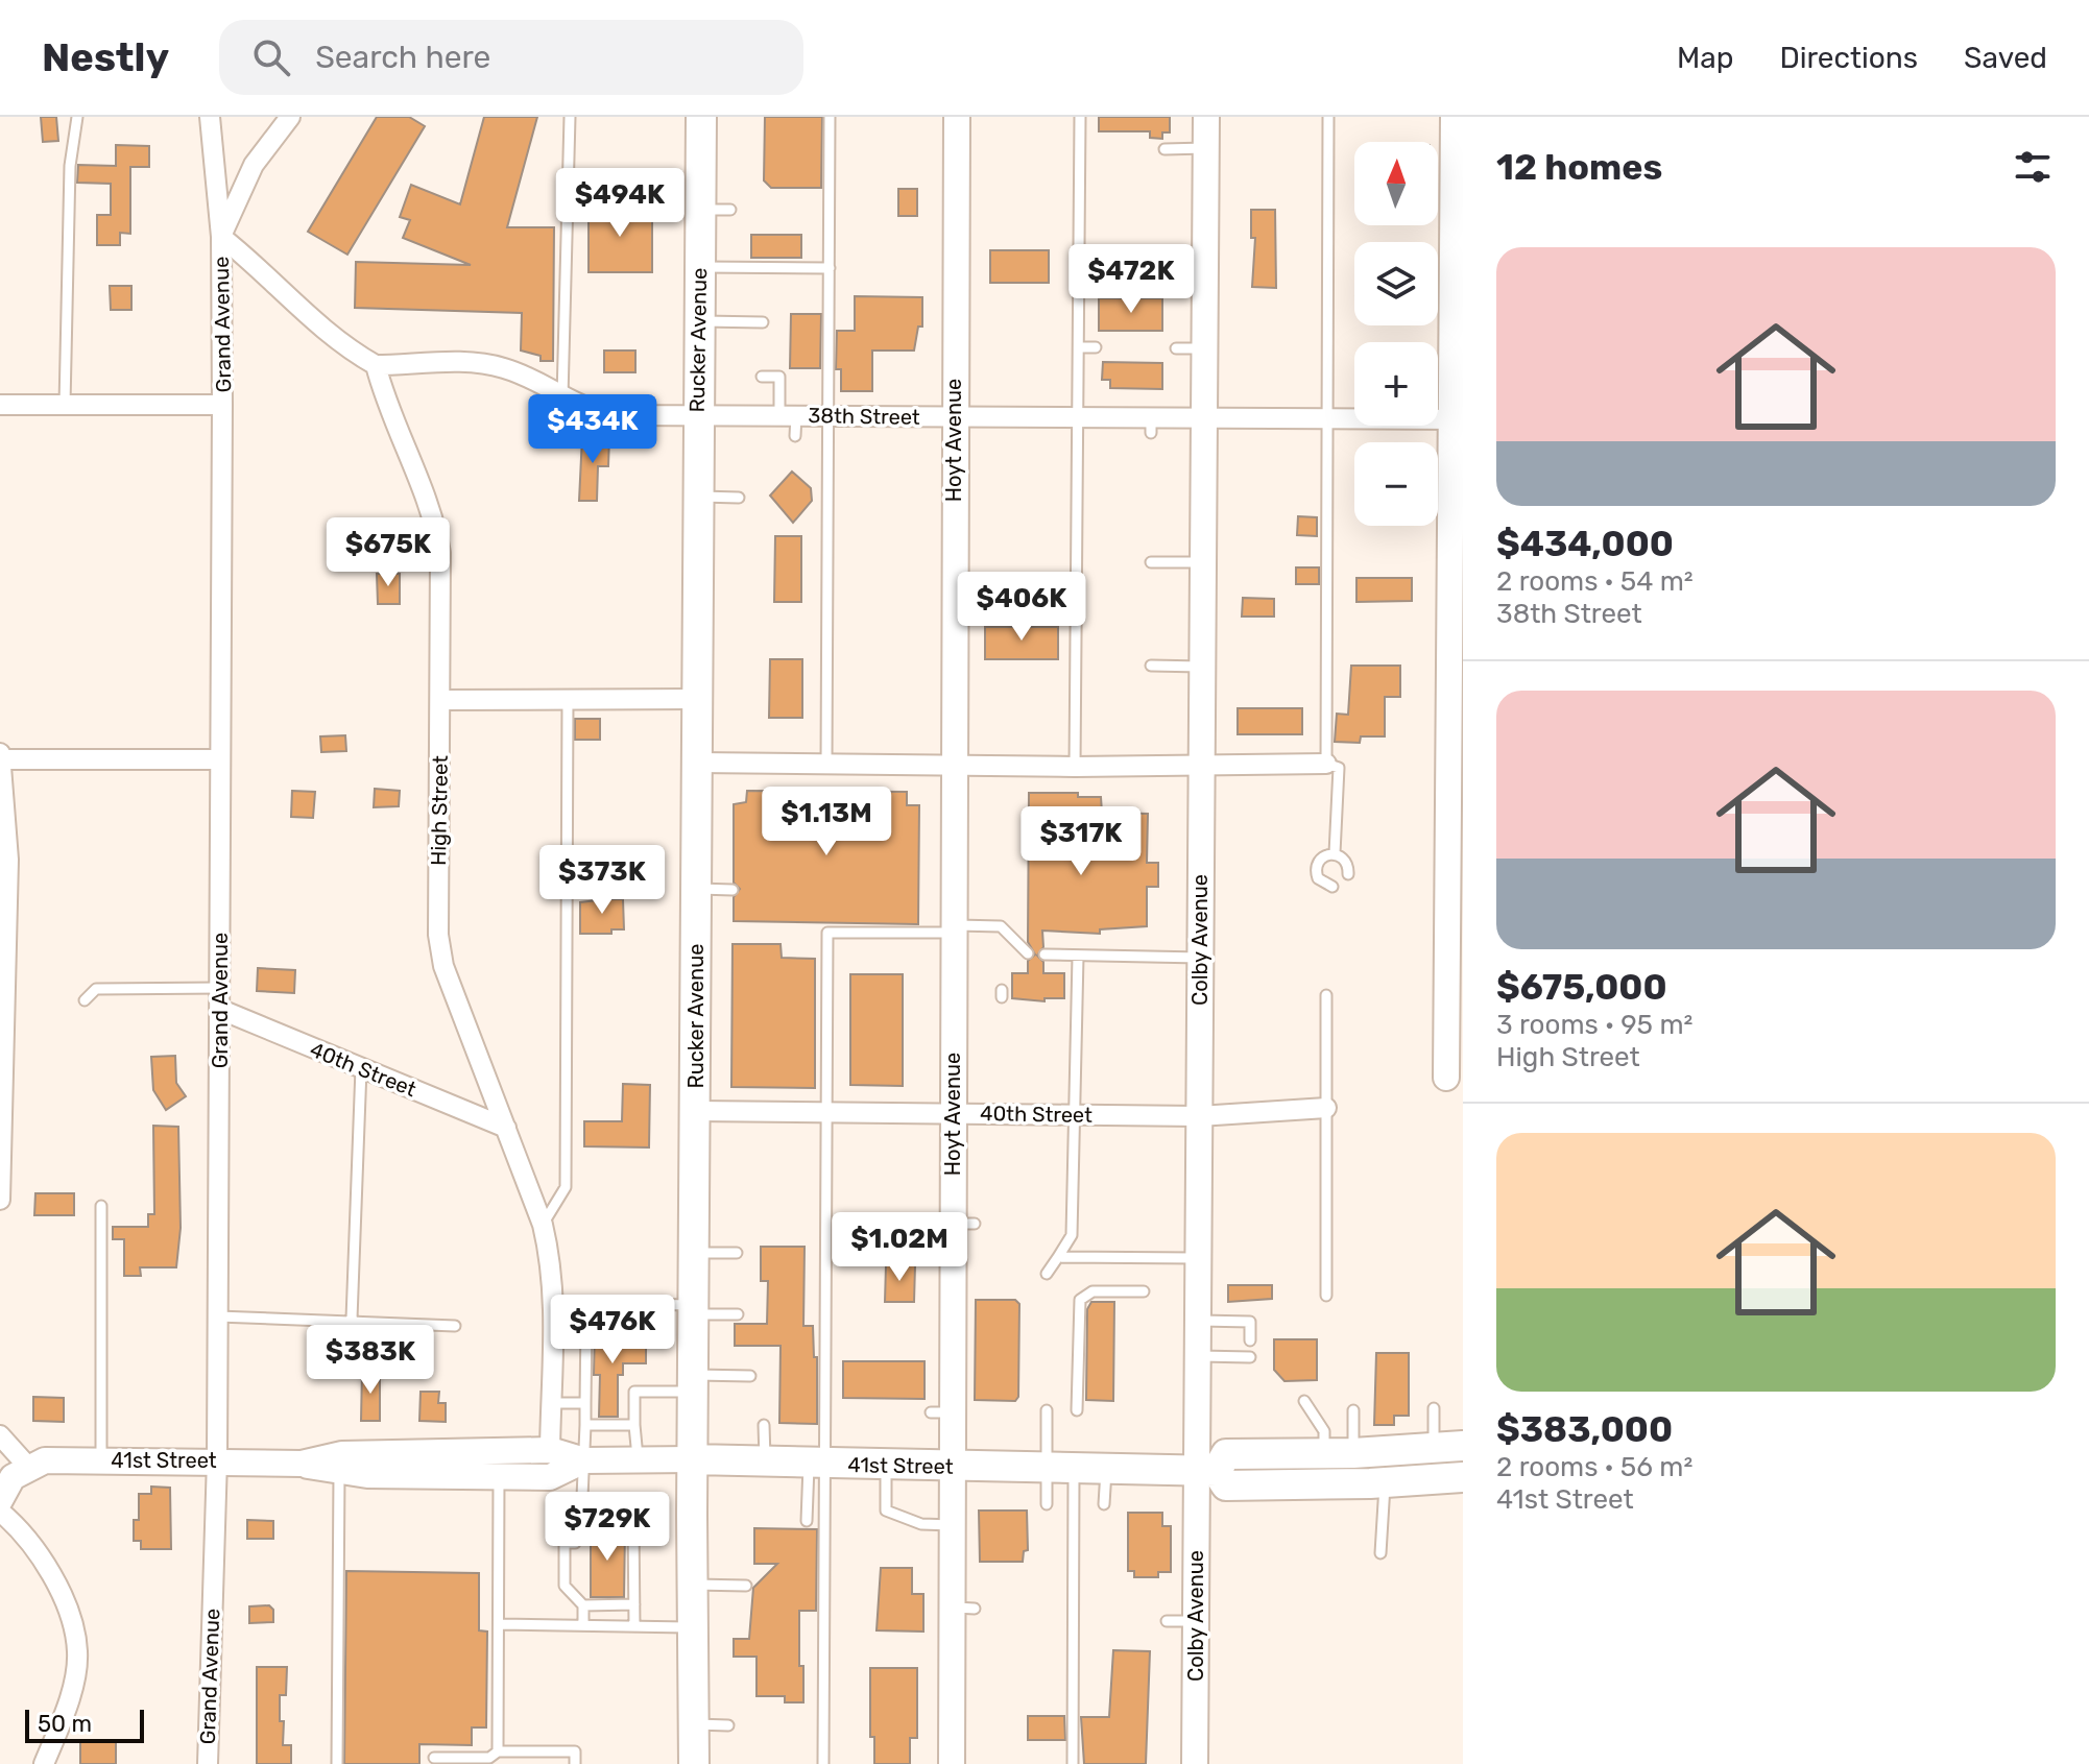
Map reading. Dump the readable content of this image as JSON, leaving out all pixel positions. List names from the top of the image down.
{
  "streets": {
    "main road": [
      "Rucker Avenue",
      "Hoyt Avenue",
      "Colby Avenue",
      "41st Street"
    ],
    "street": [
      "Grand Avenue",
      "38th Street",
      "High Street",
      "40th Street"
    ]
  },
  "crossings": [
    ["Grand Avenue", "40th Street"],
    ["Grand Avenue", "41st Street"],
    ["Rucker Avenue", "38th Street"],
    ["Rucker Avenue", "40th Street"],
    ["Rucker Avenue", "41st Street"],
    ["38th Street", "Hoyt Avenue"],
    ["38th Street", "High Street"],
    ["38th Street", "Colby Avenue"],
    ["Hoyt Avenue", "40th Street"],
    ["Hoyt Avenue", "41st Street"],
    ["High Street", "40th Street"],
    ["High Street", "41st Street"],
    ["Colby Avenue", "40th Street"],
    ["Colby Avenue", "41st Street"]
  ],
  "scale_bar": "50 m",
  "north": "top",
  "page": {
    "header": "Nestly",
    "search": "Search here",
    "nav": ["Map", "Directions", "Saved"],
    "heading": "12 homes",
    "map_buttons": ["+", "−"],
    "price": [
      "$494K",
      "$472K",
      "$434K",
      "$675K",
      "$406K",
      "$1.13M",
      "$317K",
      "$373K",
      "$1.02M",
      "$476K",
      "$383K",
      "$729K"
    ],
    "list": [
      {
        "name": "$434,000",
        "note": "2 rooms · 54 m² · 38th Street"
      },
      {
        "name": "$675,000",
        "note": "3 rooms · 95 m² · High Street"
      },
      {
        "name": "$383,000",
        "note": "2 rooms · 56 m² · 41st Street"
      }
    ],
    "scale": "50 m"
  }
}
